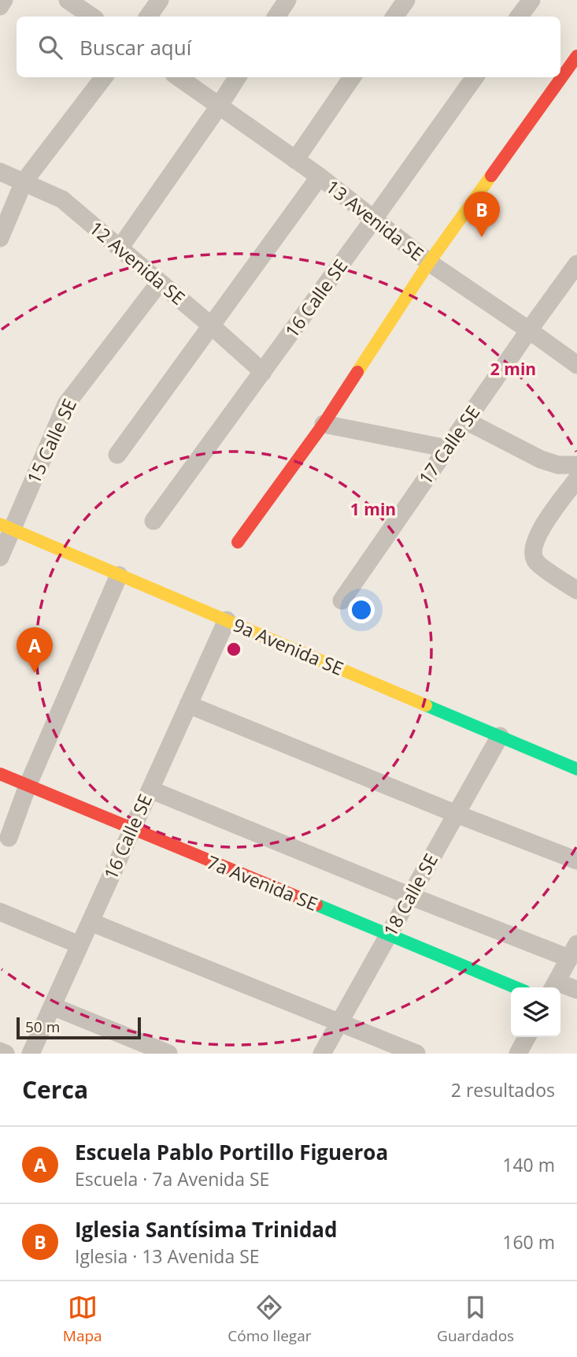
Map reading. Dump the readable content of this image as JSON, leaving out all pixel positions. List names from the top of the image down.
{
  "streets": {
    "street": [
      "13 Avenida SE",
      "12 Avenida SE",
      "16 Calle SE",
      "15 Calle SE",
      "17 Calle SE",
      "9a Avenida SE",
      "7a Avenida SE",
      "18 Calle SE"
    ]
  },
  "crossings": [
    ["13 Avenida SE", "16 Calle SE"],
    ["13 Avenida SE", "17 Calle SE"],
    ["12 Avenida SE", "16 Calle SE"],
    ["12 Avenida SE", "15 Calle SE"],
    ["16 Calle SE", "9a Avenida SE"],
    ["16 Calle SE", "7a Avenida SE"],
    ["15 Calle SE", "9a Avenida SE"],
    ["9a Avenida SE", "18 Calle SE"],
    ["7a Avenida SE", "18 Calle SE"]
  ],
  "scale_bar": "50 m",
  "page": {
    "search": "Buscar aquí",
    "pins": ["B", "A"],
    "scale": "50 m",
    "heading": ["Cerca", "2 resultados"],
    "list": [
      {
        "mark": "A",
        "name": "Escuela Pablo Portillo Figueroa",
        "note": "Escuela · 7a Avenida SE",
        "value": "140 m"
      },
      {
        "mark": "B",
        "name": "Iglesia Santísima Trinidad",
        "note": "Iglesia · 13 Avenida SE",
        "value": "160 m"
      }
    ],
    "nav": ["Mapa", "Cómo llegar", "Guardados"]
  },
  "rings": ["2 min", "1 min"]
}
